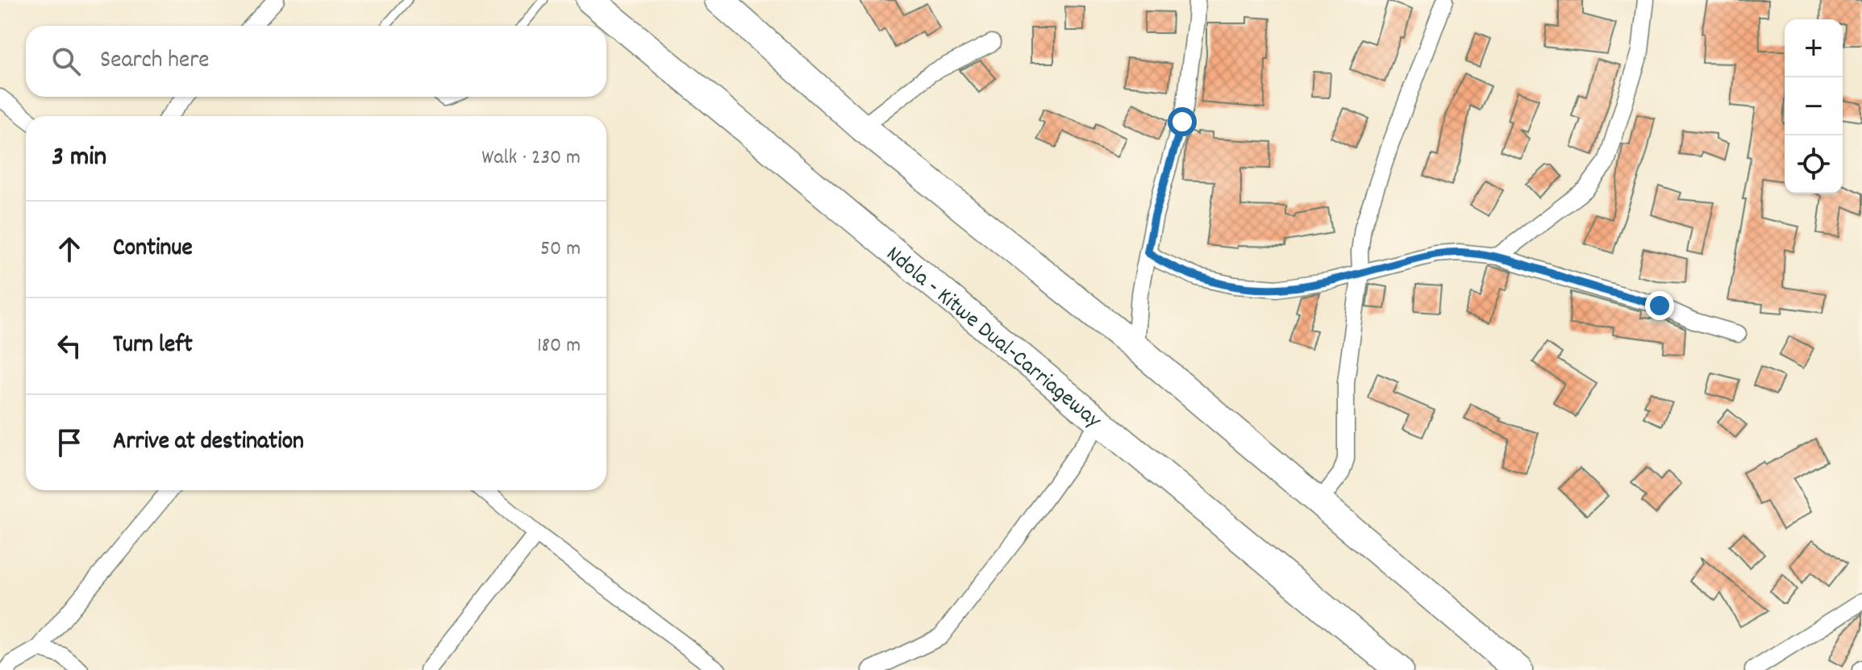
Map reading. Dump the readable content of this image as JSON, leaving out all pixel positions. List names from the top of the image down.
{
  "streets": {
    "highway": ["Ndola - Kitwe Dual-Carriageway"]
  },
  "page": {
    "map_buttons": ["+", "−"],
    "search": "Search here",
    "heading": ["3 min", "Walk · 230 m"],
    "list": [
      ["Continue", "50 m"],
      ["Turn left", "180 m"],
      "Arrive at destination"
    ]
  }
}
